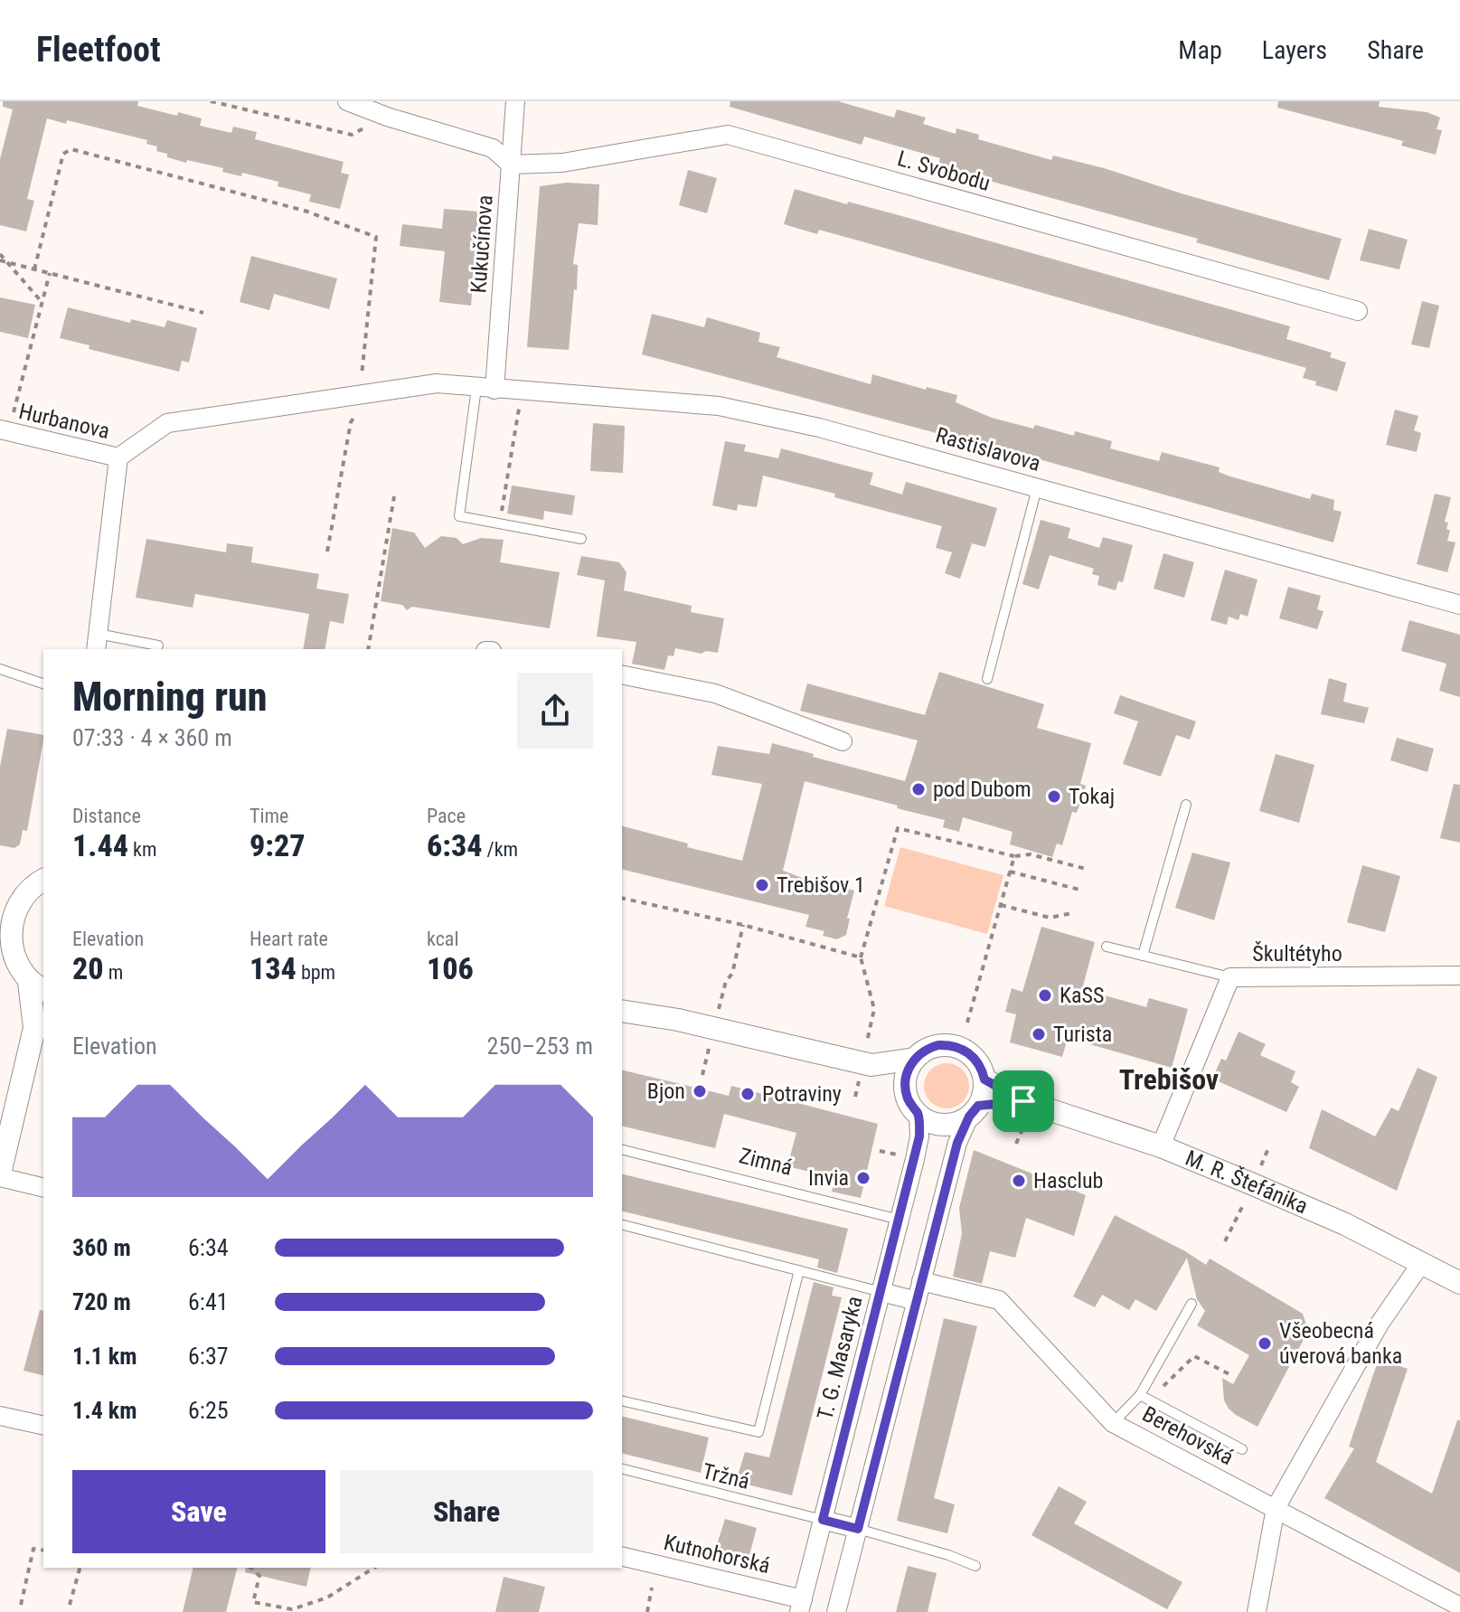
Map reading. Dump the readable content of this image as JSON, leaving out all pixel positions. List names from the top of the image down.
{
  "streets": {
    "street": [
      "L. Svobodu",
      "Kukučínova",
      "Hurbanova",
      "Rastislavova",
      "Škultétyho",
      "M. R. Štefánika",
      "T. G. Masaryka",
      "Berehovská",
      "Kutnohorská"
    ],
    "lane": ["Zimná", "Tržná"]
  },
  "crossings": [
    ["L. Svobodu", "Kukučínova"],
    ["Kukučínova", "Rastislavova"],
    ["Hurbanova", "Rastislavova"],
    ["Škultétyho", "M. R. Štefánika"],
    ["Zimná", "T. G. Masaryka"],
    ["M. R. Štefánika", "T. G. Masaryka"],
    ["T. G. Masaryka", "Tržná"],
    ["T. G. Masaryka", "Kutnohorská"]
  ],
  "districts": ["Trebišov"],
  "places": [
    "pod Dubom",
    "Tokaj",
    "Trebišov 1",
    "KaSS",
    "Turista",
    "Bjon",
    "Potraviny",
    "Invia",
    "Hasclub",
    "Všeobecná úverová banka"
  ],
  "page": {
    "header": "Fleetfoot",
    "nav": ["Map", "Layers", "Share"],
    "heading": ["Morning run", "07:33 · 4 × 360 m"],
    "stats": [
      ["Distance", "1.44 km"],
      ["Time", "9:27"],
      ["Pace", "6:34 /km"],
      ["Elevation", "20 m"],
      ["Heart rate", "134 bpm"],
      ["kcal", "106"]
    ],
    "chart": ["Elevation", "250–253 m"],
    "list": [
      {
        "name": "360 m",
        "note": "6:34"
      },
      {
        "name": "720 m",
        "note": "6:41"
      },
      {
        "name": "1.1 km",
        "note": "6:37"
      },
      {
        "name": "1.4 km",
        "note": "6:25"
      }
    ],
    "buttons": ["Save", "Share"]
  }
}
